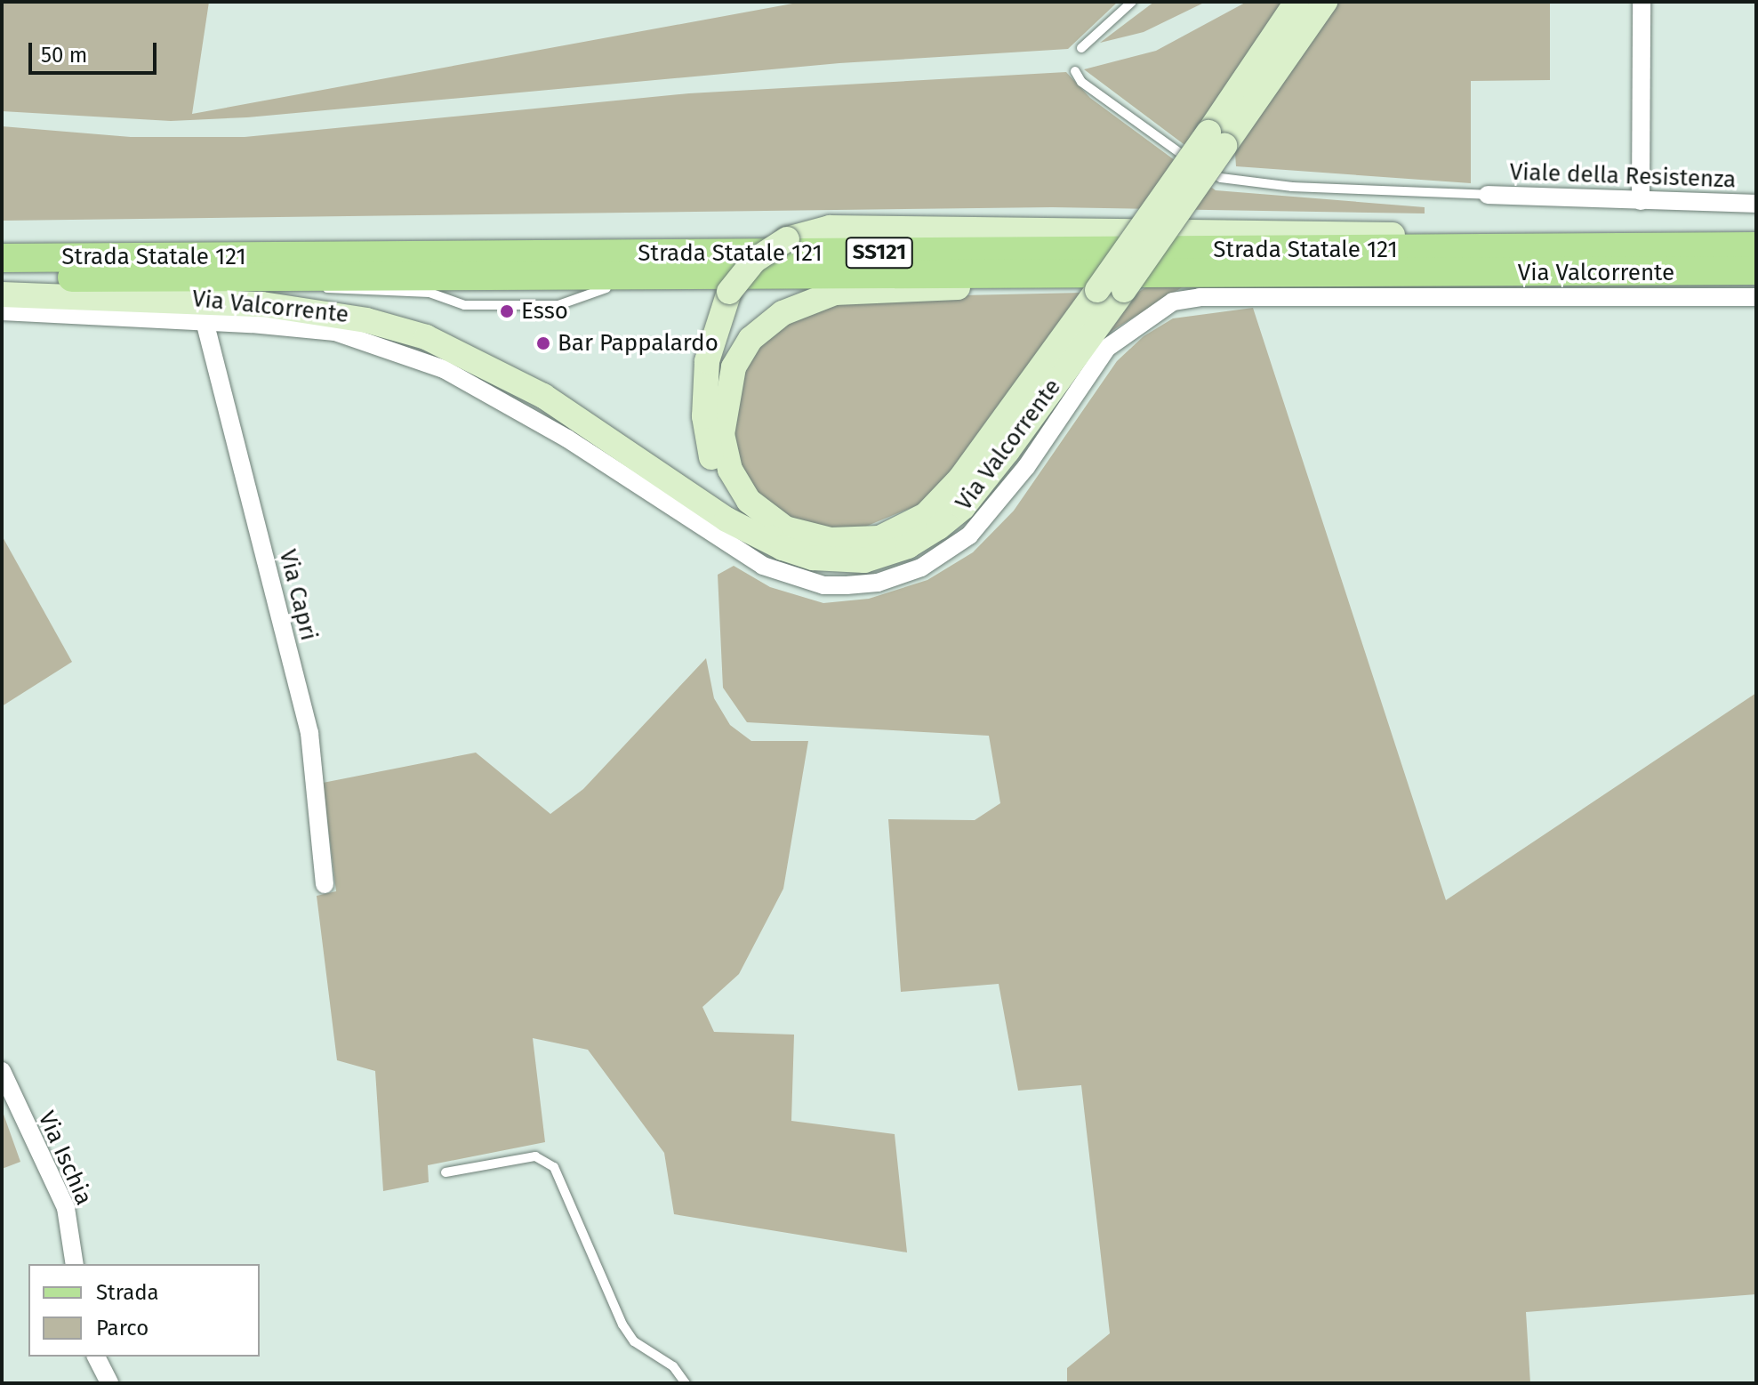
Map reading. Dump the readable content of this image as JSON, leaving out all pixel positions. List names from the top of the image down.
{
  "streets": {
    "main road": ["Strada Statale 121", "SS121"],
    "street": [
      "Viale della Resistenza",
      "Via Valcorrente",
      "Via Capri",
      "Via Ischia"
    ]
  },
  "crossings": [
    ["Via Valcorrente", "Via Capri"]
  ],
  "places": ["Esso", "Bar Pappalardo"],
  "legend": ["Strada", "Parco"],
  "scale_bar": "50 m"
}
